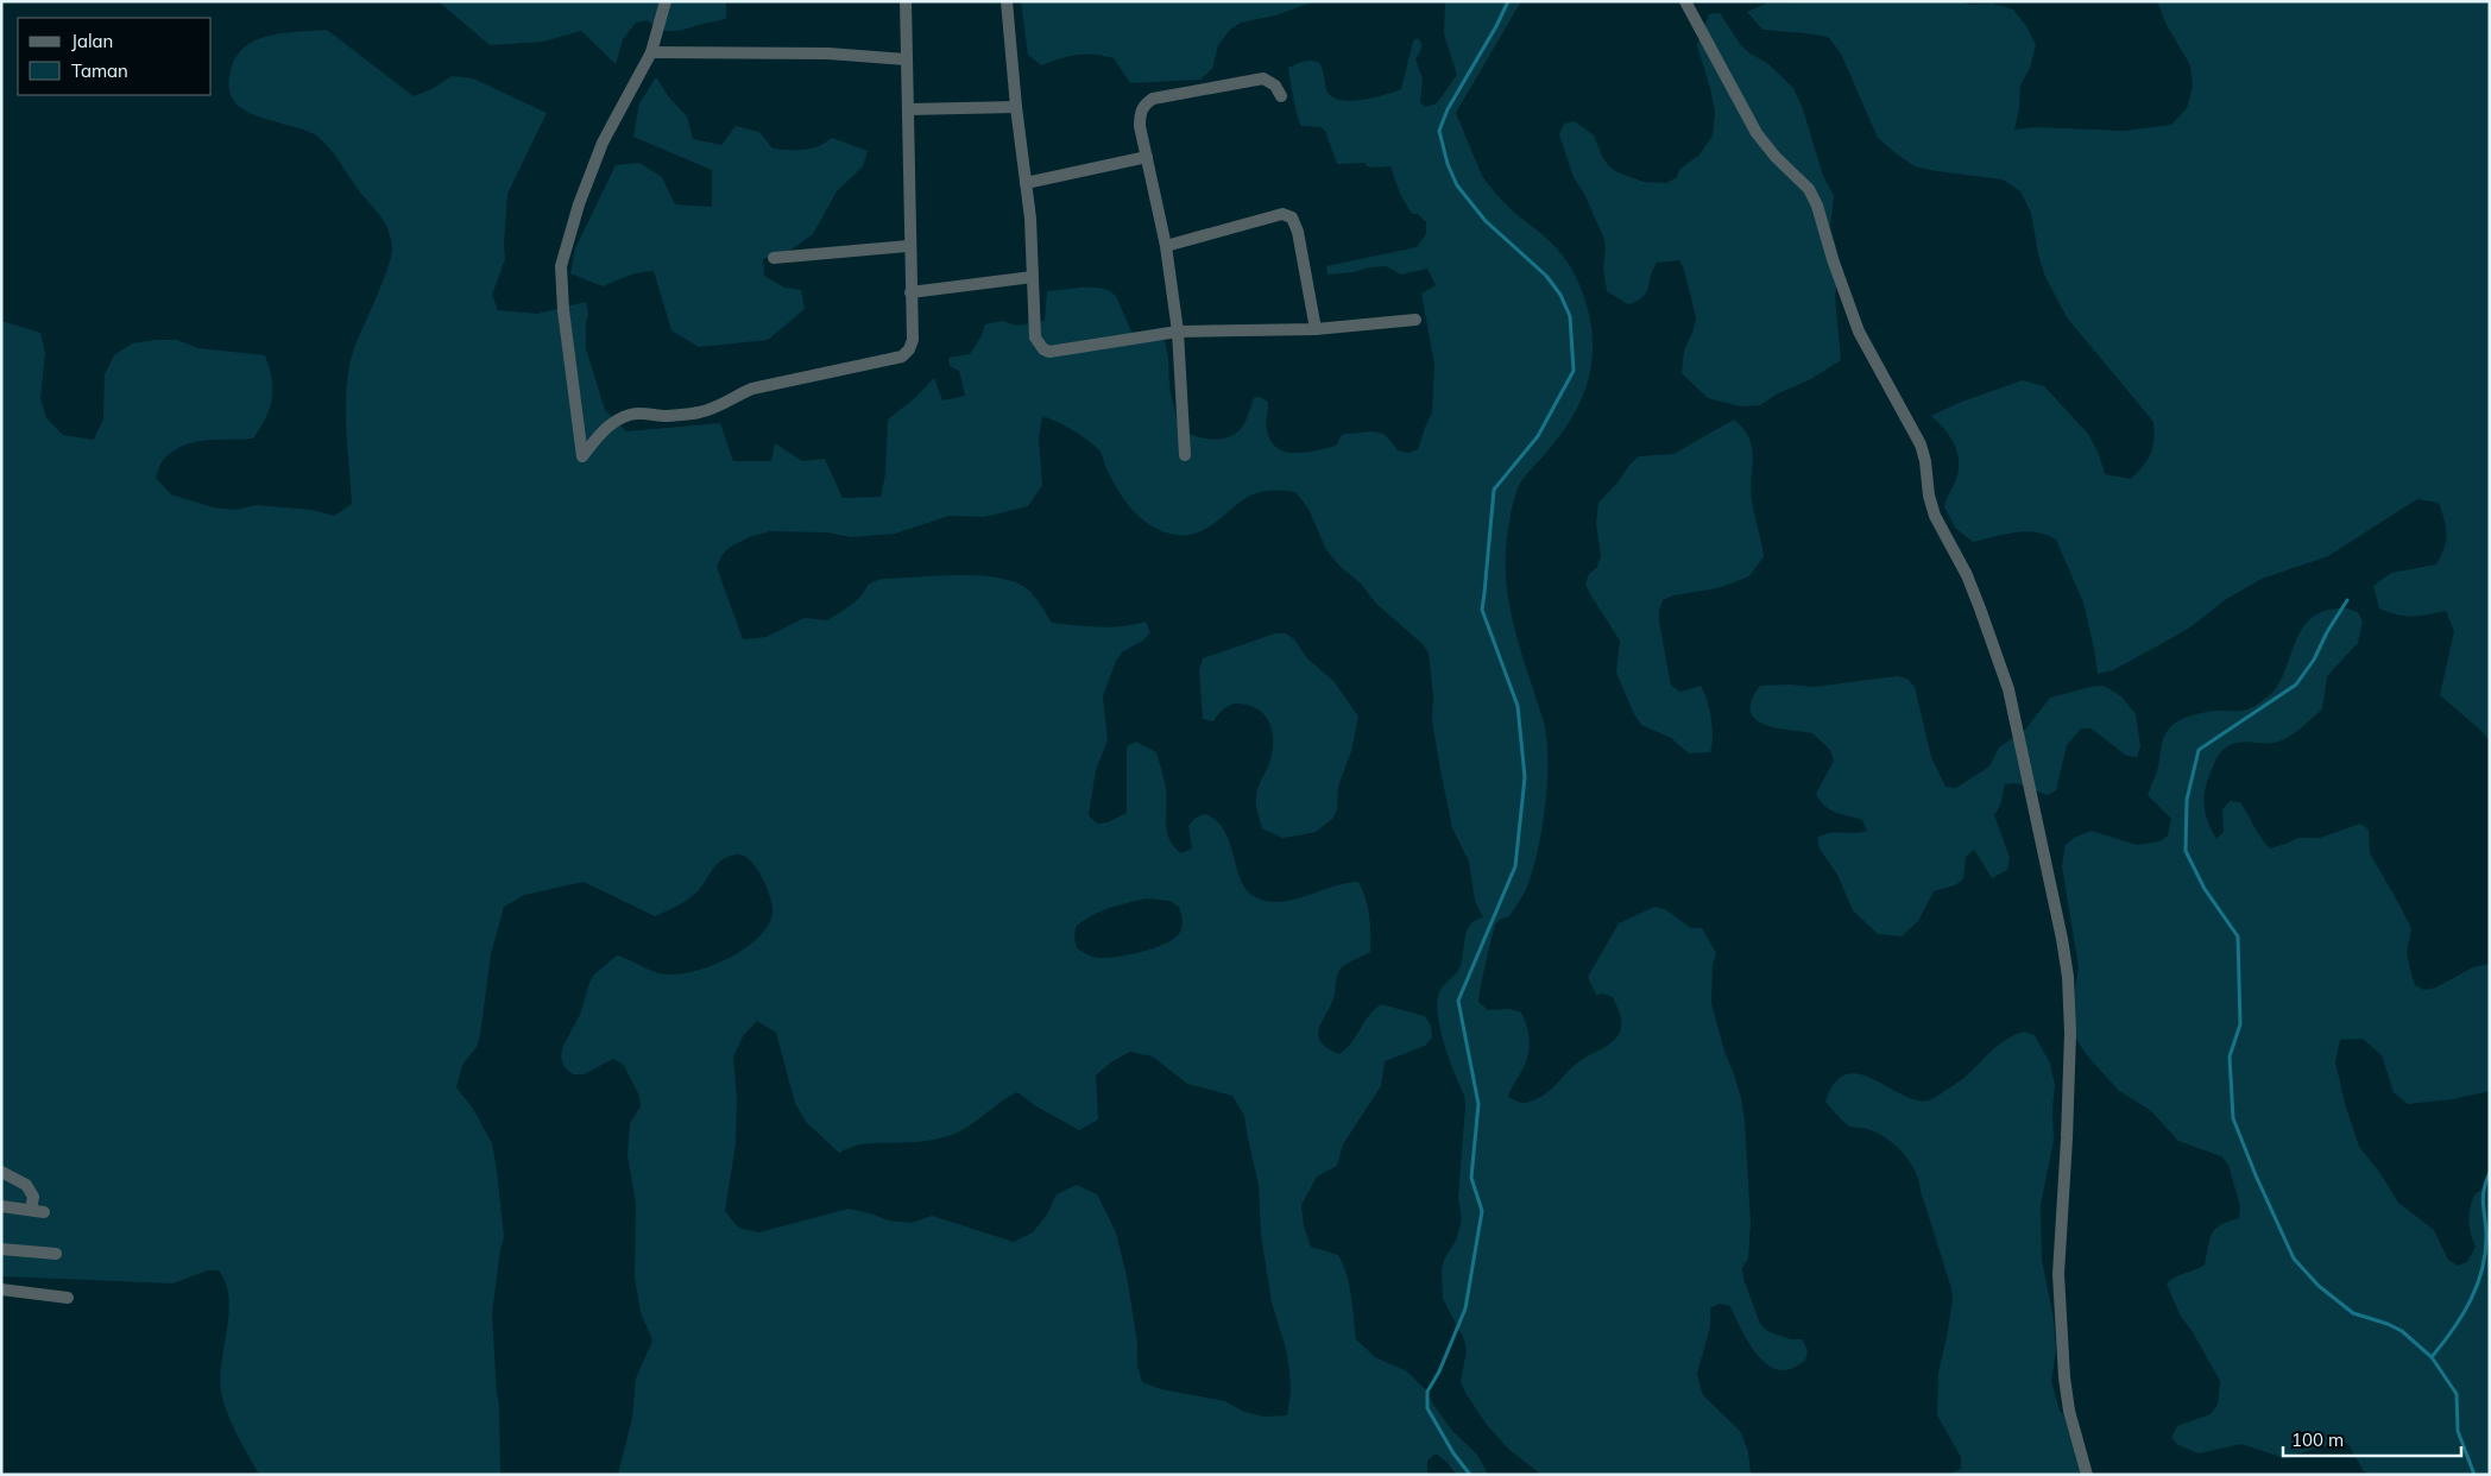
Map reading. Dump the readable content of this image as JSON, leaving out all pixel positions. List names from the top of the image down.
{
  "legend": ["Jalan", "Taman"],
  "scale_bar": "100 m"
}
